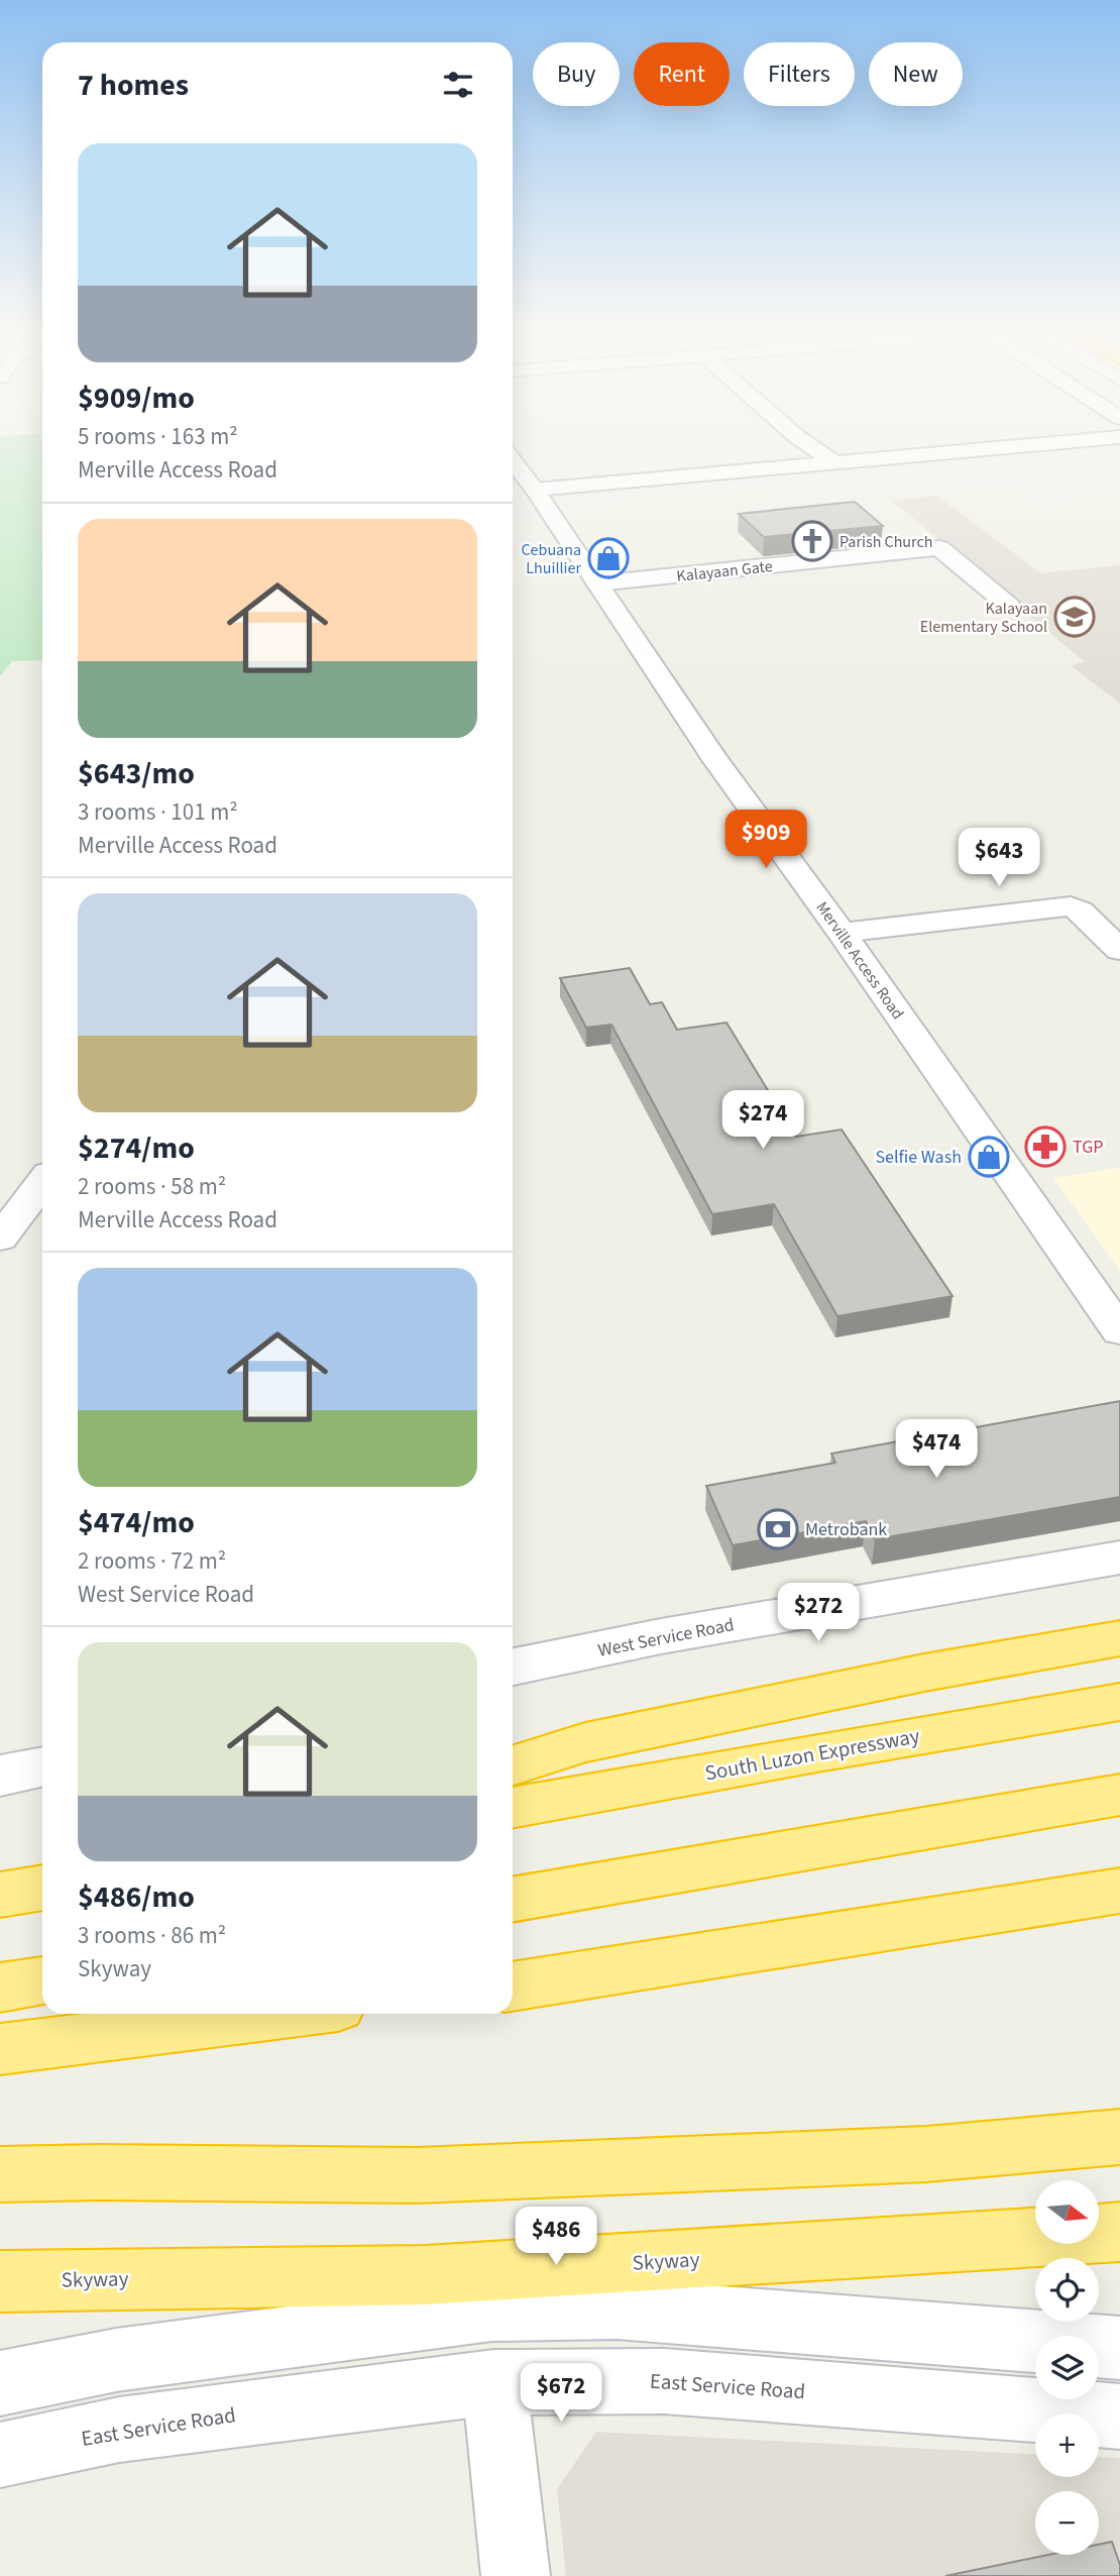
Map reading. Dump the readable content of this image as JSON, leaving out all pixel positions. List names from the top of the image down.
{
  "streets": {
    "highway": ["South Luzon Expressway", "Skyway"],
    "street": [
      "Kalayaan Gate",
      "Merville Access Road",
      "West Service Road",
      "East Service Road"
    ]
  },
  "crossings": [
    ["Kalayaan Gate", "Merville Access Road"]
  ],
  "places": {
    "church": ["Parish Church"],
    "shop": ["Cebuana Lhuillier", "Selfie Wash"],
    "school or university": ["Kalayaan Elementary School"],
    "pharmacy": ["TGP"],
    "bank": ["Metrobank"]
  },
  "north": "right",
  "page": {
    "chip": [
      "Buy",
      "Rent",
      "Filters",
      "New"
    ],
    "heading": "7 homes",
    "list": [
      {
        "name": "$909/mo",
        "note": "5 rooms · 163 m² · Merville Access Road"
      },
      {
        "name": "$643/mo",
        "note": "3 rooms · 101 m² · Merville Access Road"
      },
      {
        "name": "$274/mo",
        "note": "2 rooms · 58 m² · Merville Access Road"
      },
      {
        "name": "$474/mo",
        "note": "2 rooms · 72 m² · West Service Road"
      },
      {
        "name": "$486/mo",
        "note": "3 rooms · 86 m² · Skyway"
      }
    ],
    "price": [
      "$909",
      "$643",
      "$274",
      "$474",
      "$272",
      "$486",
      "$672"
    ],
    "map_buttons": ["+", "−"]
  }
}
